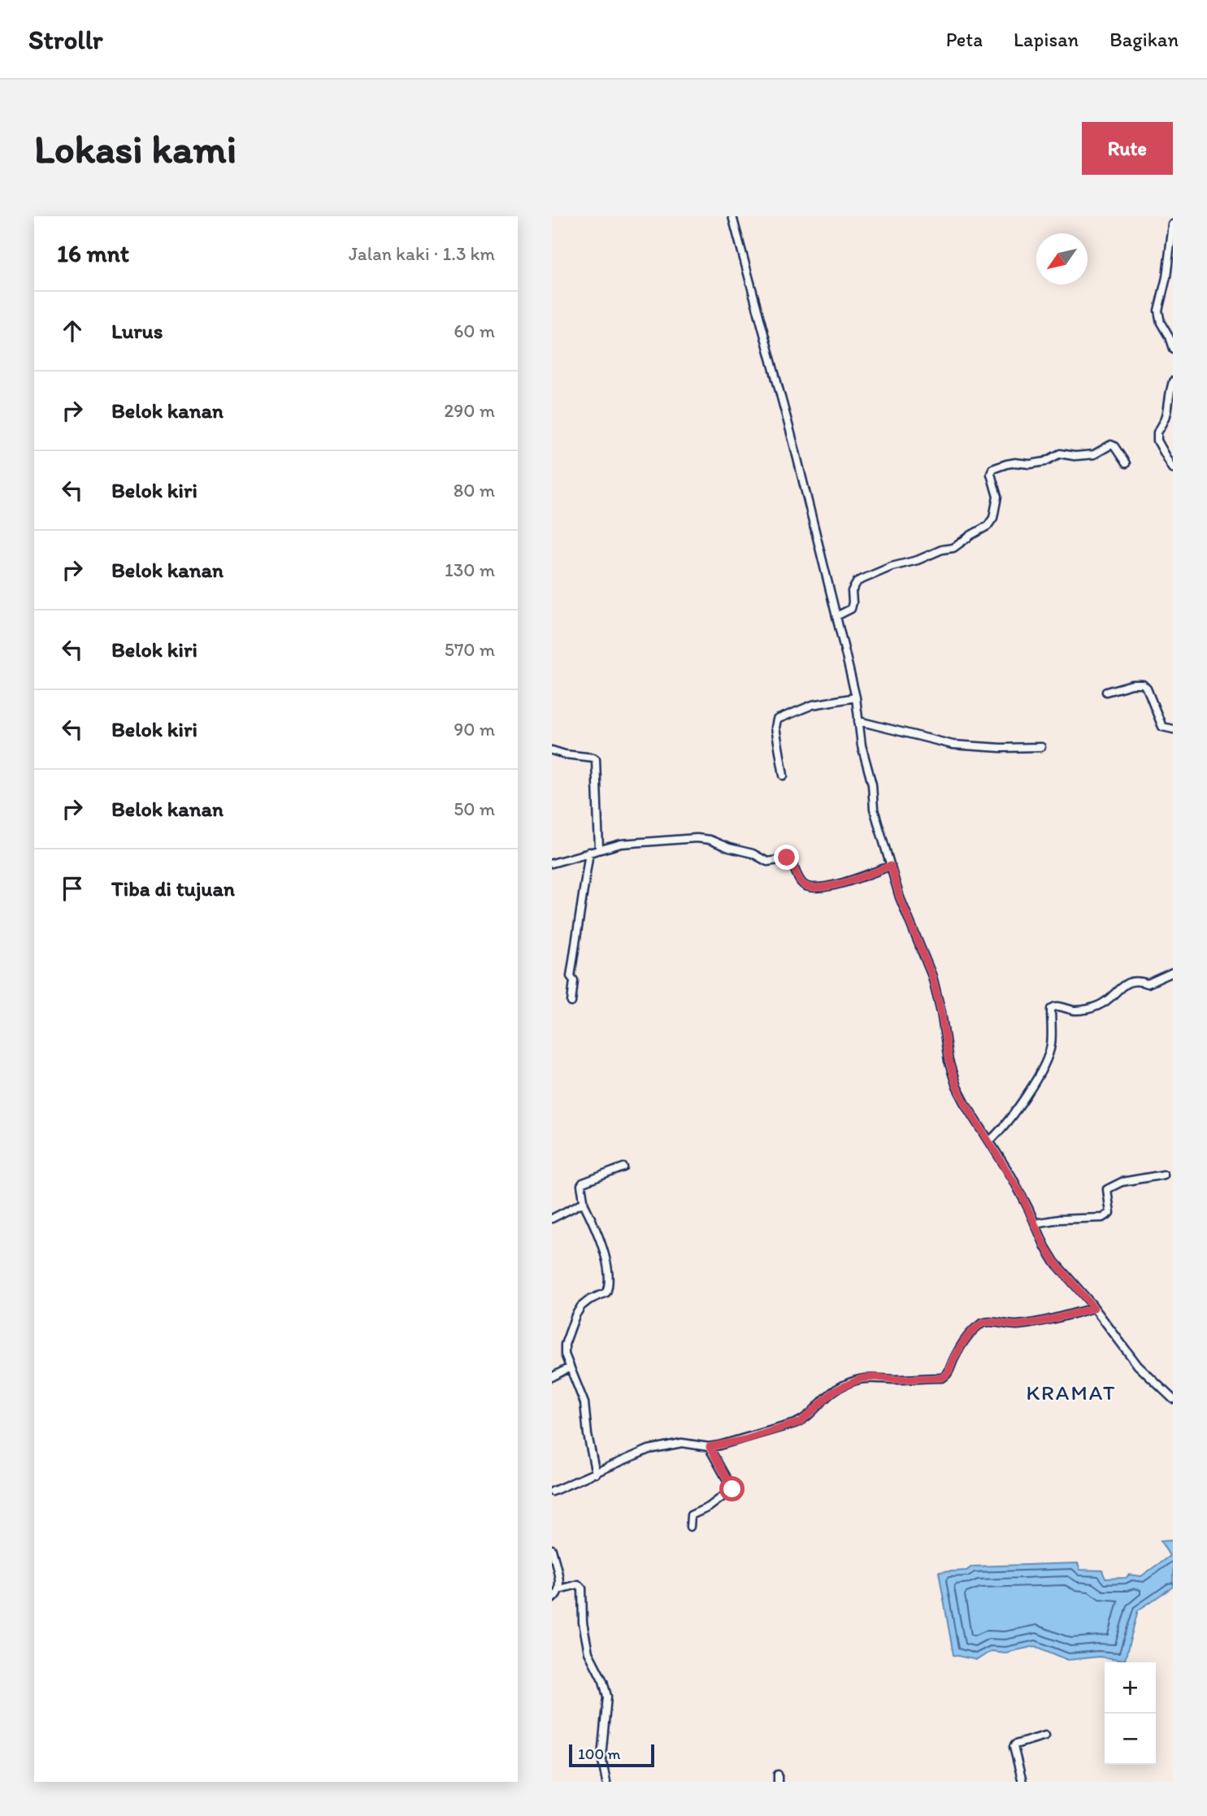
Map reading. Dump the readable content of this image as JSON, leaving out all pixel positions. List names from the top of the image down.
{
  "districts": ["KRAMAT"],
  "scale_bar": "100 m",
  "north": "bottom left",
  "page": {
    "header": "Strollr",
    "nav": ["Peta", "Lapisan", "Bagikan"],
    "buttons": "Rute",
    "title": "Lokasi kami",
    "heading": ["16 mnt", "Jalan kaki · 1.3 km"],
    "list": [
      ["Lurus", "60 m"],
      ["Belok kanan", "290 m"],
      ["Belok kiri", "80 m"],
      ["Belok kanan", "130 m"],
      ["Belok kiri", "570 m"],
      ["Belok kiri", "90 m"],
      ["Belok kanan", "50 m"],
      "Tiba di tujuan"
    ],
    "map_buttons": ["+", "−"],
    "scale": "100 m"
  }
}
